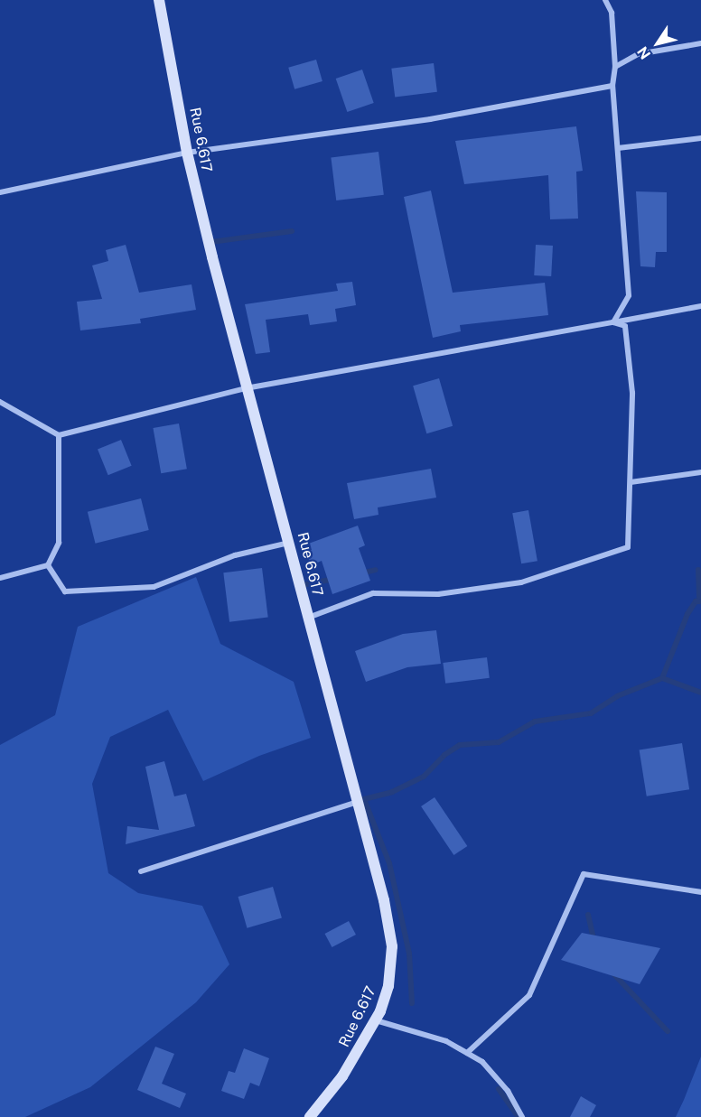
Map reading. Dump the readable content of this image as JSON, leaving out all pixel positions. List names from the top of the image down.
{
  "streets": {
    "street": ["Rue 6.617"]
  },
  "north": "bottom left"
}
